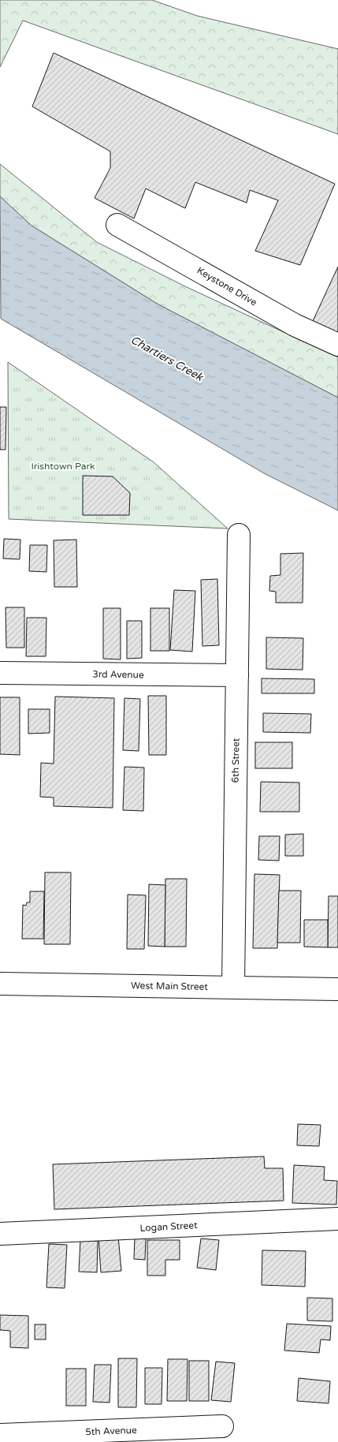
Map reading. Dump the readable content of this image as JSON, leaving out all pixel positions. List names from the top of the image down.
{
  "streets": {
    "street": [
      "Keystone Drive",
      "3rd Avenue",
      "6th Street",
      "West Main Street",
      "Logan Street",
      "5th Avenue"
    ]
  },
  "crossings": [
    ["3rd Avenue", "6th Street"],
    ["6th Street", "West Main Street"]
  ],
  "water": ["Chartiers Creek"],
  "parks": ["Irishtown Park"]
}
